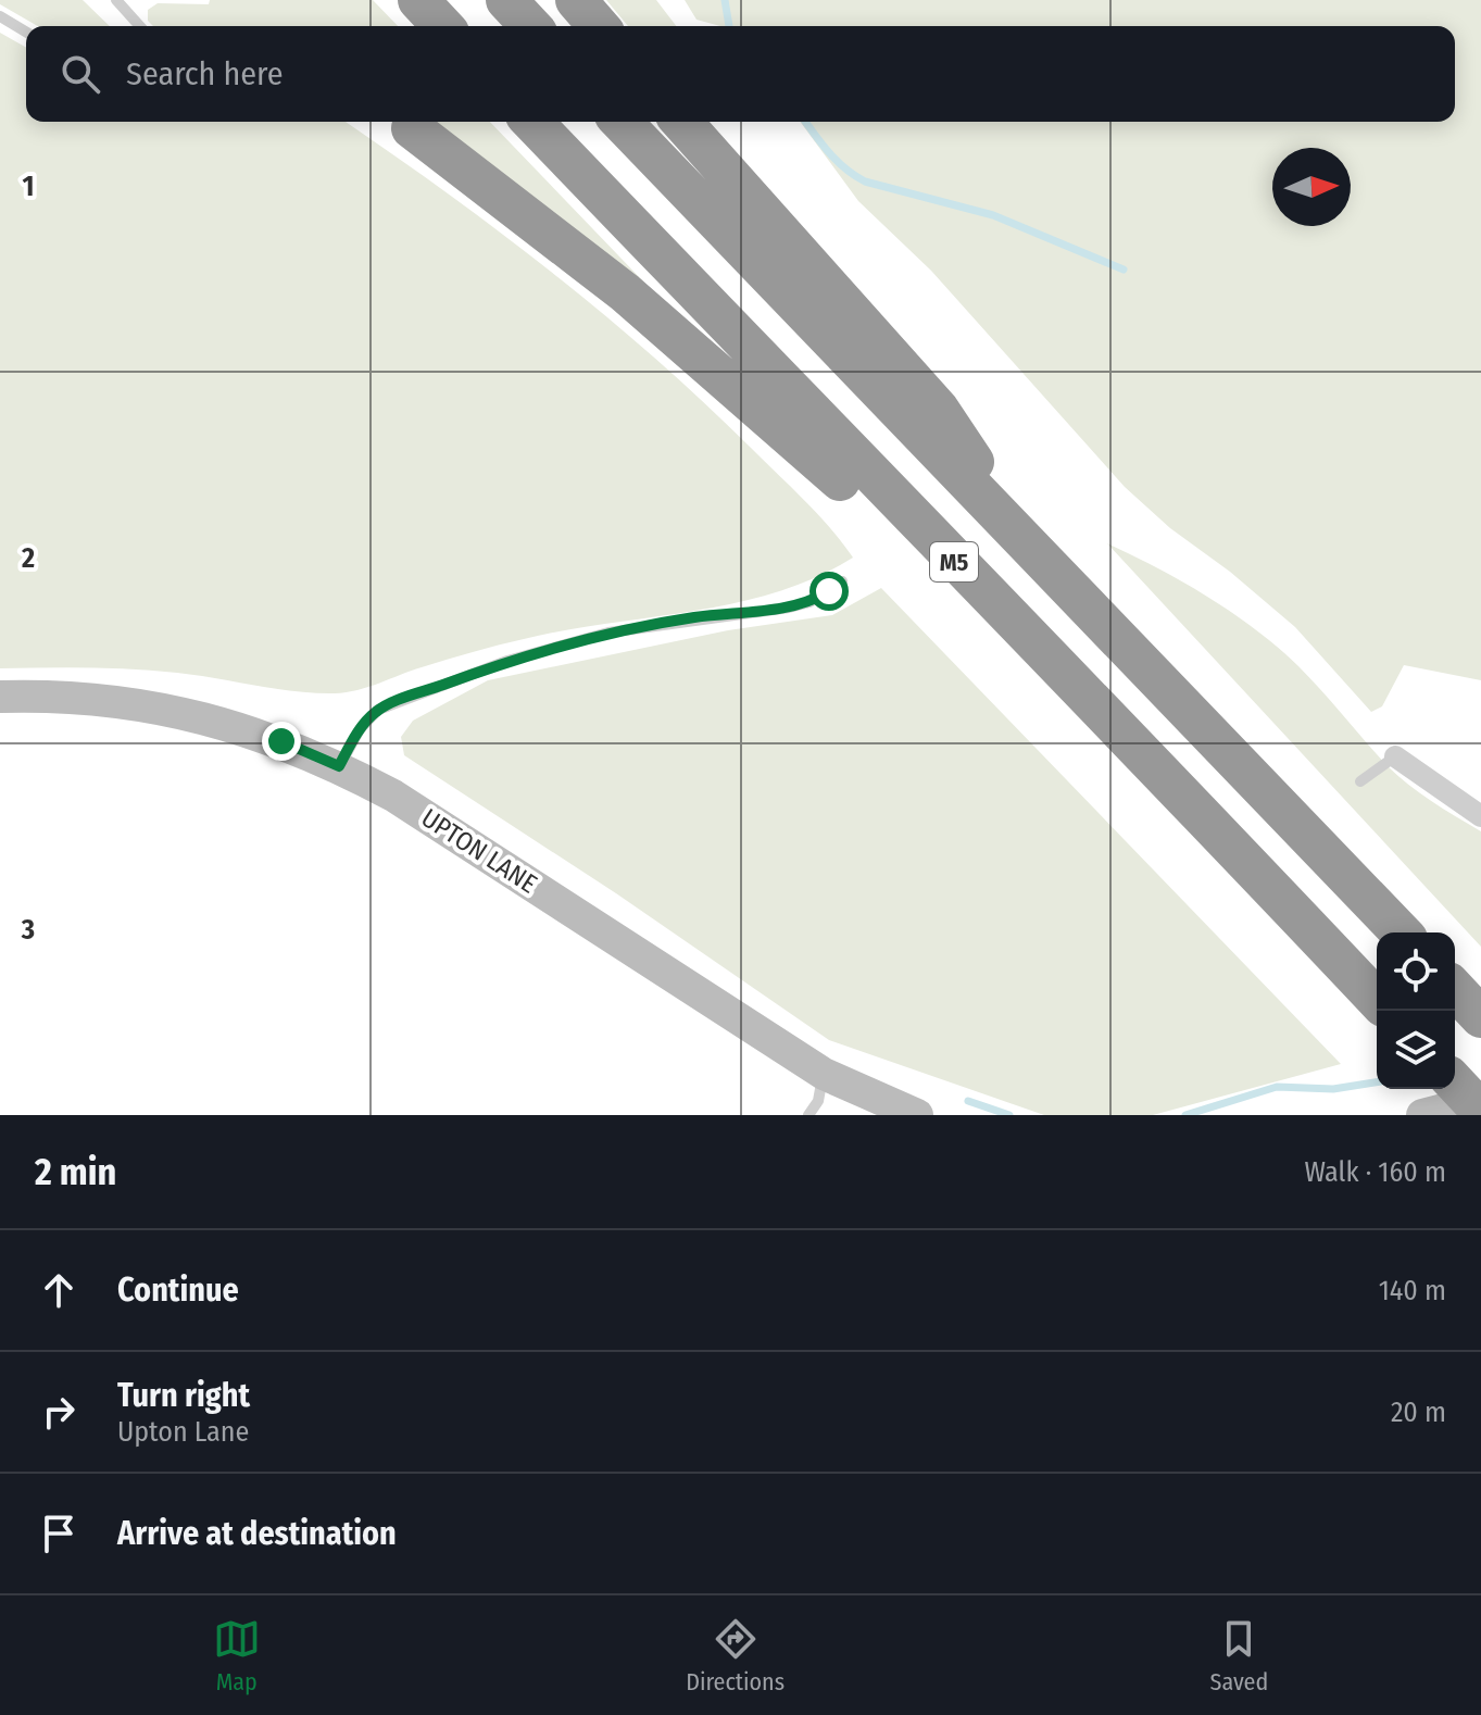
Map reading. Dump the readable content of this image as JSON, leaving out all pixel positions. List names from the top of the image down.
{
  "streets": {
    "highway": ["M5"],
    "street": ["UPTON LANE"]
  },
  "north": "right",
  "page": {
    "search": "Search here",
    "heading": ["2 min", "Walk · 160 m"],
    "list": [
      ["Continue", "140 m"],
      ["Turn right", "Upton Lane", "20 m"],
      "Arrive at destination"
    ],
    "nav": ["Map", "Directions", "Saved"]
  },
  "grid": {
    "rows": ["1", "2", "3"]
  }
}
